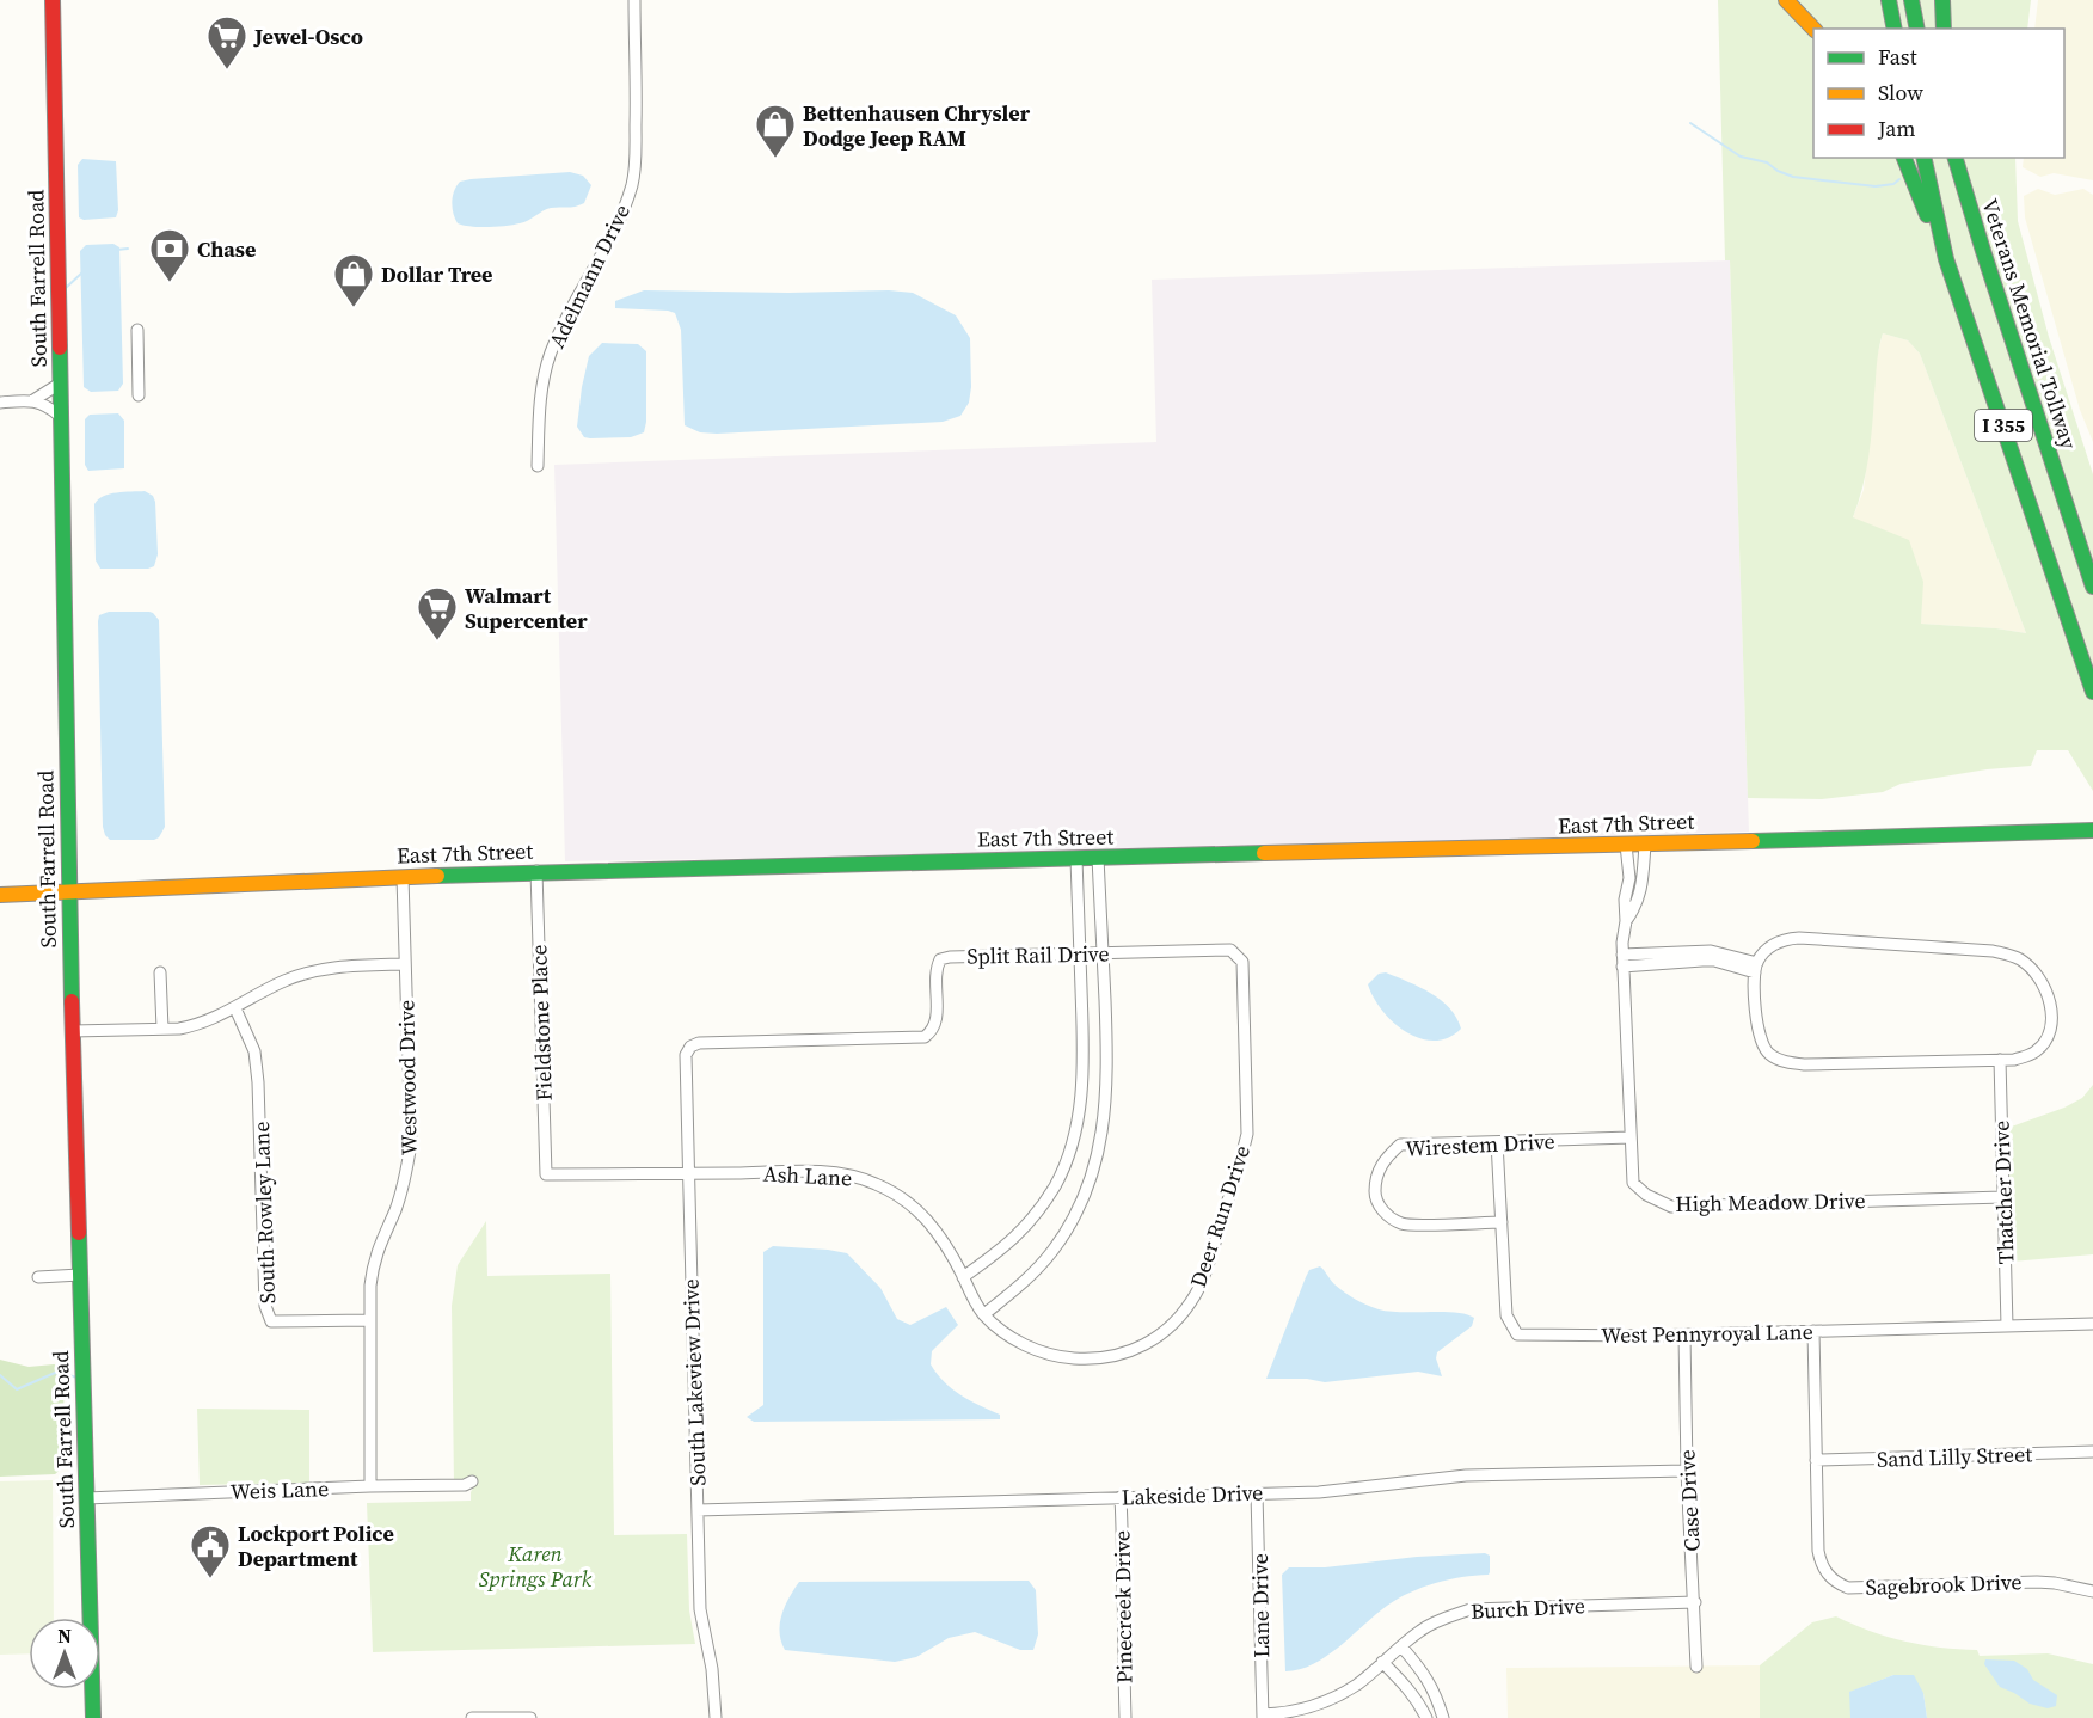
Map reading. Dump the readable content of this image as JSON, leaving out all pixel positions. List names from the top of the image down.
{
  "streets": {
    "main road": [
      "South Farrell Road",
      "Veterans Memorial Tollway",
      "I 355",
      "East 7th Street"
    ],
    "street": [
      "Adelmann Drive",
      "Split Rail Drive",
      "Fieldstone Place",
      "Westwood Drive",
      "Wirestem Drive",
      "Ash Lane",
      "Thatcher Drive",
      "High Meadow Drive",
      "South Rowley Lane",
      "Deer Run Drive",
      "West Pennyroyal Lane",
      "South Lakeview Drive",
      "Sand Lilly Street",
      "Weis Lane",
      "Lakeside Drive",
      "Case Drive",
      "Sagebrook Drive",
      "Lane Drive",
      "Pinecreek Drive",
      "Burch Drive"
    ]
  },
  "crossings": [
    ["South Farrell Road", "East 7th Street"],
    ["South Farrell Road", "Weis Lane"],
    ["East 7th Street", "Fieldstone Place"],
    ["East 7th Street", "Westwood Drive"],
    ["East 7th Street", "High Meadow Drive"],
    ["Split Rail Drive", "Deer Run Drive"],
    ["Split Rail Drive", "South Lakeview Drive"],
    ["Fieldstone Place", "Ash Lane"],
    ["Westwood Drive", "South Rowley Lane"],
    ["Westwood Drive", "Weis Lane"],
    ["Wirestem Drive", "High Meadow Drive"],
    ["Wirestem Drive", "West Pennyroyal Lane"],
    ["Ash Lane", "Deer Run Drive"],
    ["Ash Lane", "South Lakeview Drive"],
    ["Thatcher Drive", "High Meadow Drive"],
    ["Thatcher Drive", "West Pennyroyal Lane"],
    ["West Pennyroyal Lane", "Case Drive"],
    ["West Pennyroyal Lane", "Sagebrook Drive"],
    ["South Lakeview Drive", "Lakeside Drive"],
    ["Sand Lilly Street", "Sagebrook Drive"],
    ["Lakeside Drive", "Case Drive"],
    ["Lakeside Drive", "Lane Drive"],
    ["Lakeside Drive", "Pinecreek Drive"],
    ["Case Drive", "Burch Drive"],
    ["Lane Drive", "Burch Drive"]
  ],
  "parks": ["Karen Springs Park"],
  "places": {
    "supermarket": ["Jewel-Osco", "Walmart Supercenter"],
    "shop": ["Bettenhausen Chrysler Dodge Jeep RAM", "Dollar Tree"],
    "bank": ["Chase"],
    "public building": ["Lockport Police Department"]
  },
  "legend": ["Fast", "Slow", "Jam"],
  "north": "top"
}
